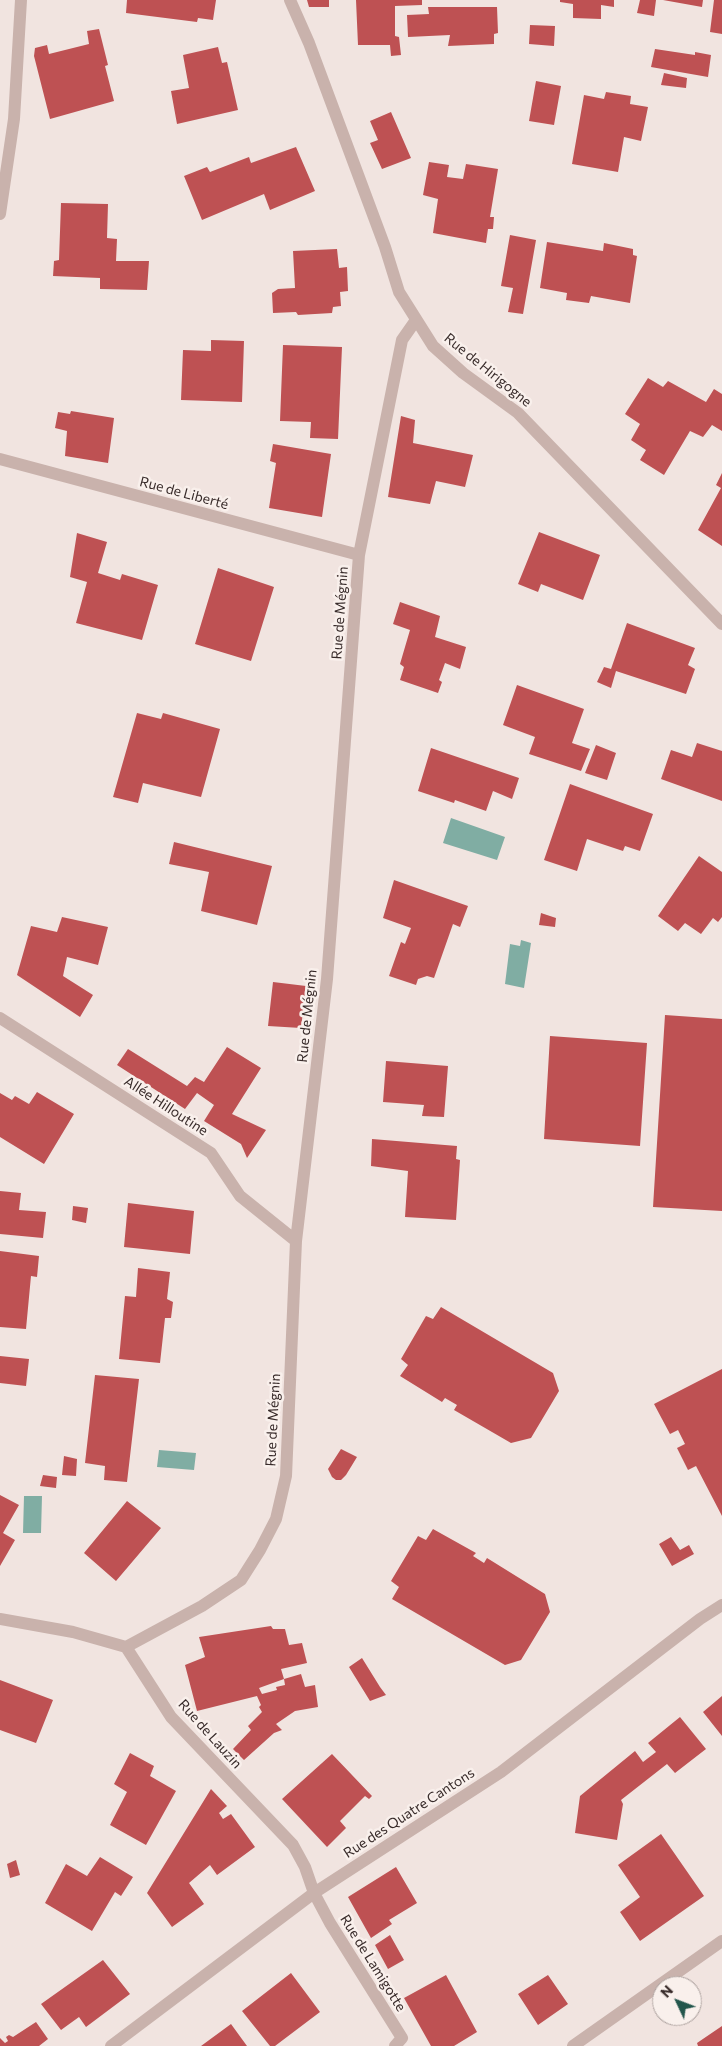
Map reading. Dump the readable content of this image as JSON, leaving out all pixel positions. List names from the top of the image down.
{
  "streets": {
    "street": [
      "Rue de Hirigogne",
      "Rue de Liberté",
      "Rue de Mégnin",
      "Allée Hilloutine",
      "Rue de Lauzin",
      "Rue des Quatre Cantons",
      "Rue de Lamigotte"
    ]
  },
  "crossings": [
    ["Rue de Hirigogne", "Rue de Mégnin"],
    ["Rue de Liberté", "Rue de Mégnin"],
    ["Rue de Mégnin", "Allée Hilloutine"],
    ["Rue de Mégnin", "Rue de Lauzin"],
    ["Rue de Lauzin", "Rue des Quatre Cantons"],
    ["Rue de Lauzin", "Rue de Lamigotte"],
    ["Rue des Quatre Cantons", "Rue de Lamigotte"]
  ],
  "north": "top left"
}
